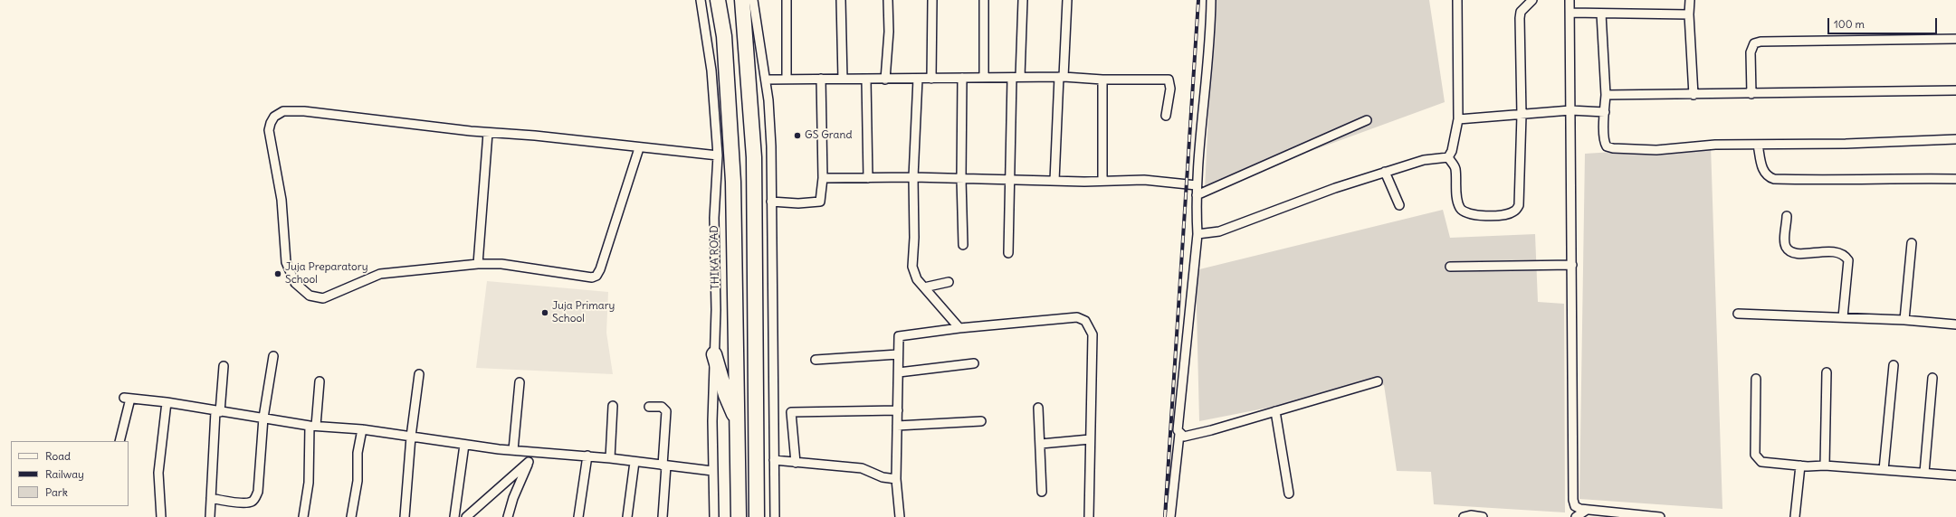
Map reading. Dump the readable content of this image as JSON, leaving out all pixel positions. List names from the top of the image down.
{
  "streets": {
    "highway": ["THIKA ROAD"]
  },
  "places": ["GS Grand", "Juja Preparatory School", "Juja Primary School"],
  "legend": ["Road", "Railway", "Park"],
  "scale_bar": "100 m"
}
